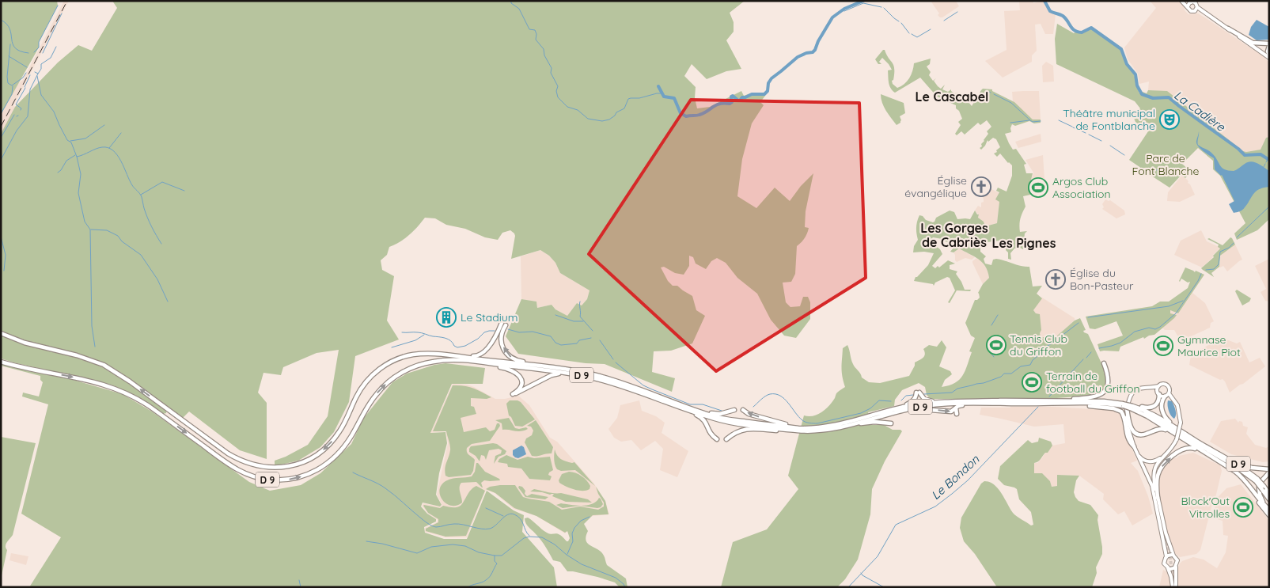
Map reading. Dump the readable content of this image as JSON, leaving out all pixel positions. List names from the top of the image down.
{
  "streets": {
    "highway": ["D 9"]
  },
  "districts": ["Le Cascabel", "Les Gorges de Cabriès", "Les Pignes"],
  "water": ["La Cadière", "Le Bondon"],
  "parks": ["Parc de Font Blanche"],
  "places": {
    "theatre": ["Théâtre municipal de Fontblanche"],
    "church": ["Église évangélique", "Église du Bon-Pasteur"],
    "sports": [
      "Argos Club Association",
      "Tennis Club du Griffon",
      "Gymnase Maurice Piot",
      "Terrain de football du Griffon",
      "Block'Out Vitrolles"
    ],
    "building": ["Le Stadium"]
  }
}
